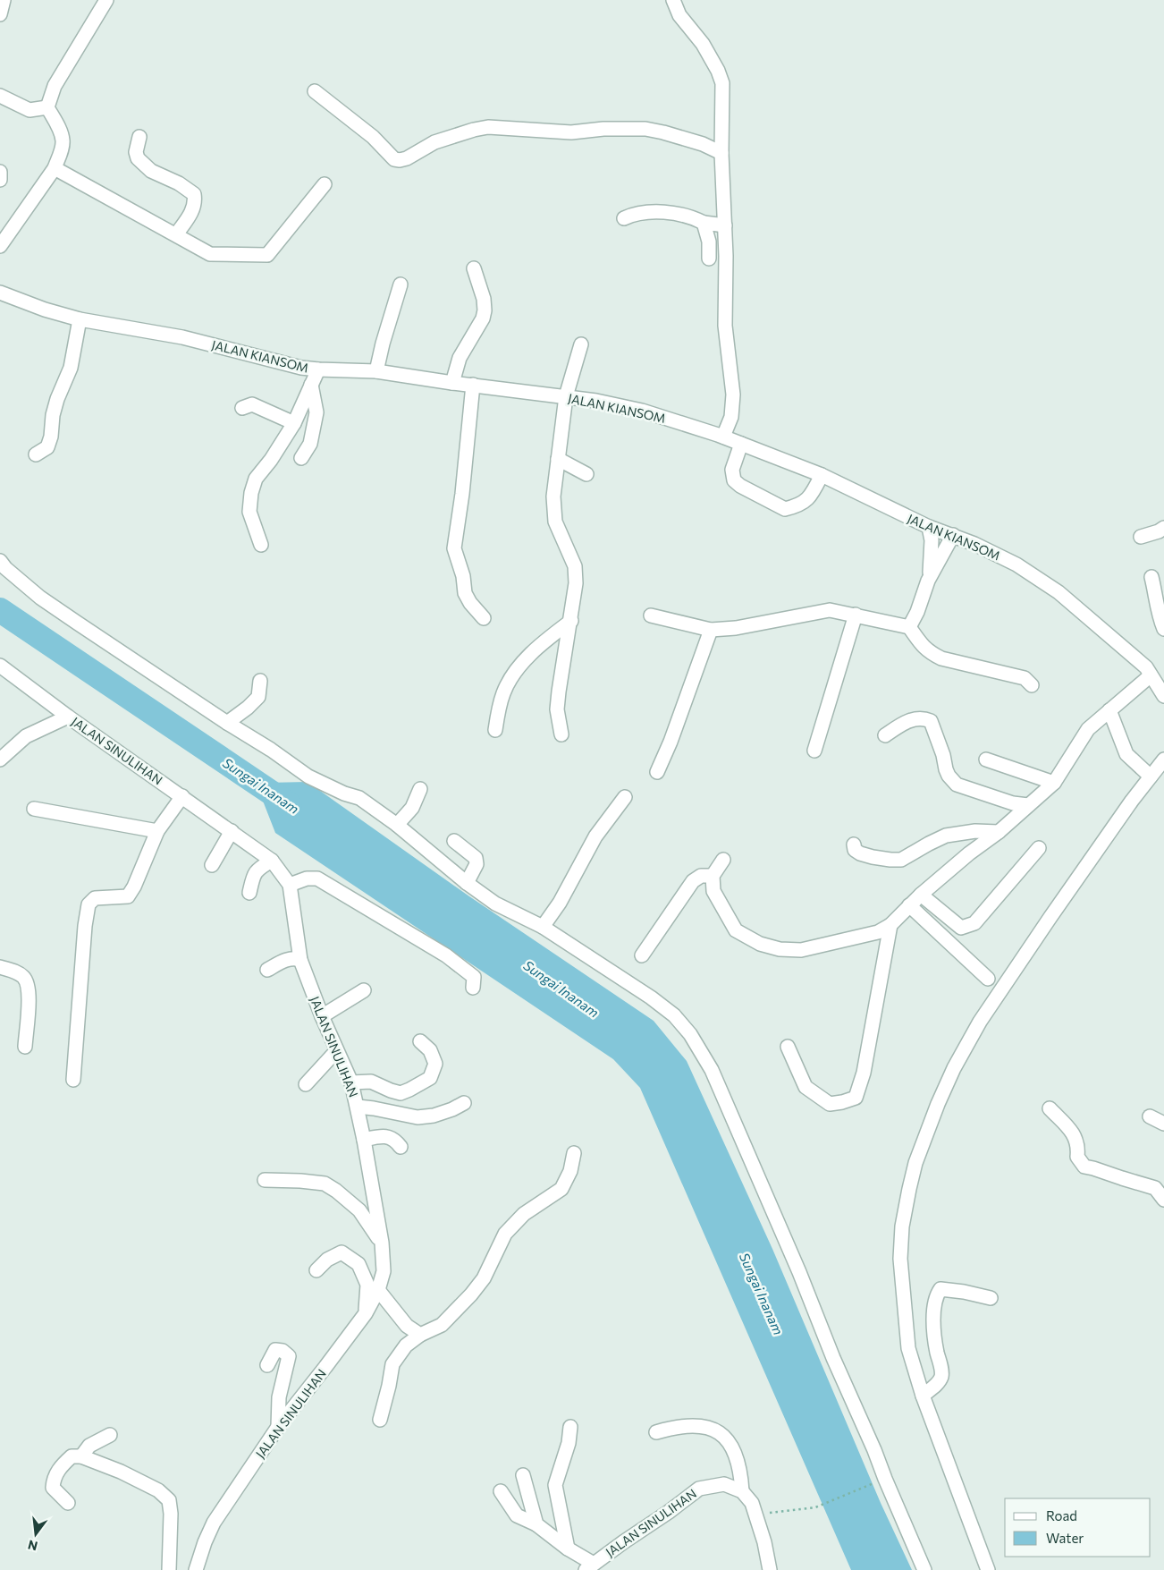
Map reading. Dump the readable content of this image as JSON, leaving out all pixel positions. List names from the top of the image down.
{
  "streets": {
    "street": ["JALAN KIANSOM", "JALAN SINULIHAN"]
  },
  "water": ["Sungai Inanam"],
  "legend": ["Road", "Water"],
  "north": "bottom"
}
